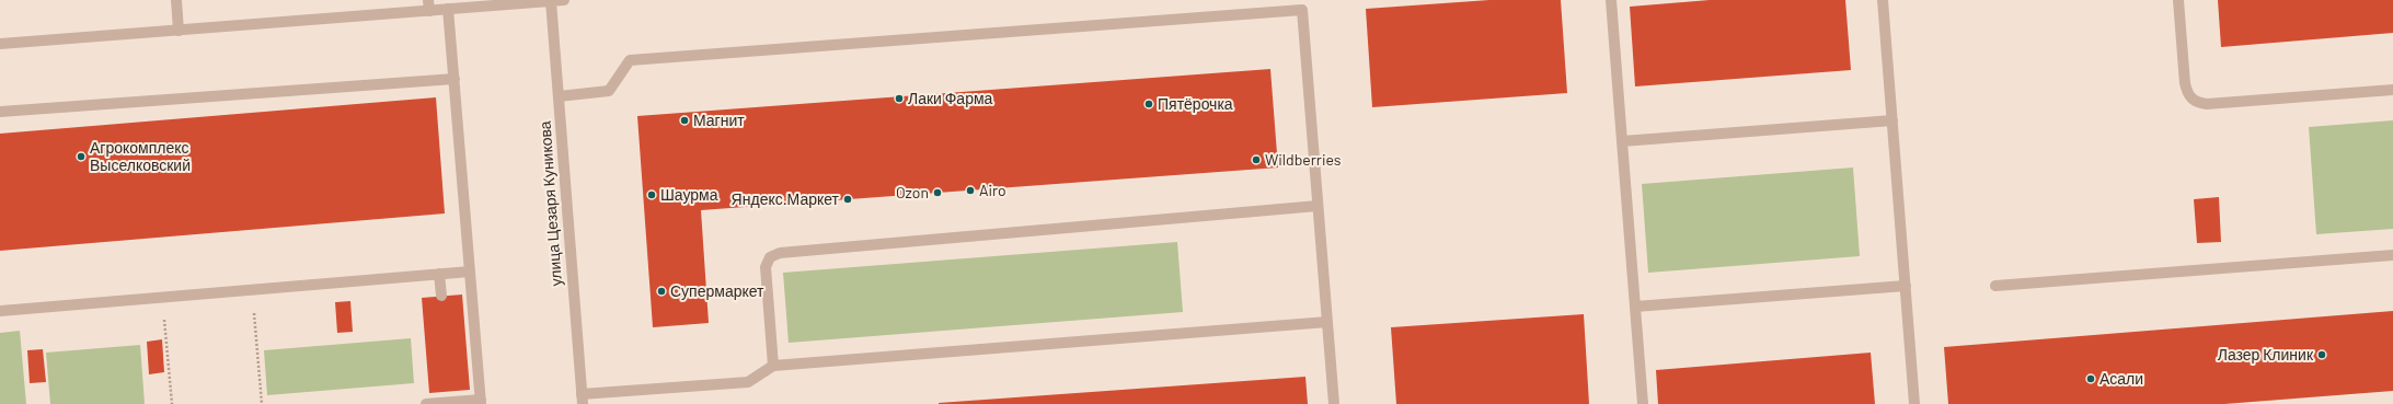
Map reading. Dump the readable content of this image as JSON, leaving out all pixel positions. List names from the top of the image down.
{
  "streets": {
    "street": ["улица Цезаря Куникова"]
  },
  "places": [
    "Лаки Фарма",
    "Пятёрочка",
    "Магнит",
    "Агрокомплекс Выселковский",
    "Wildberries",
    "Airo",
    "Ozon",
    "Шаурма",
    "Яндекс.Маркет",
    "Супермаркет",
    "Лазер Клиник",
    "Асали"
  ]
}
